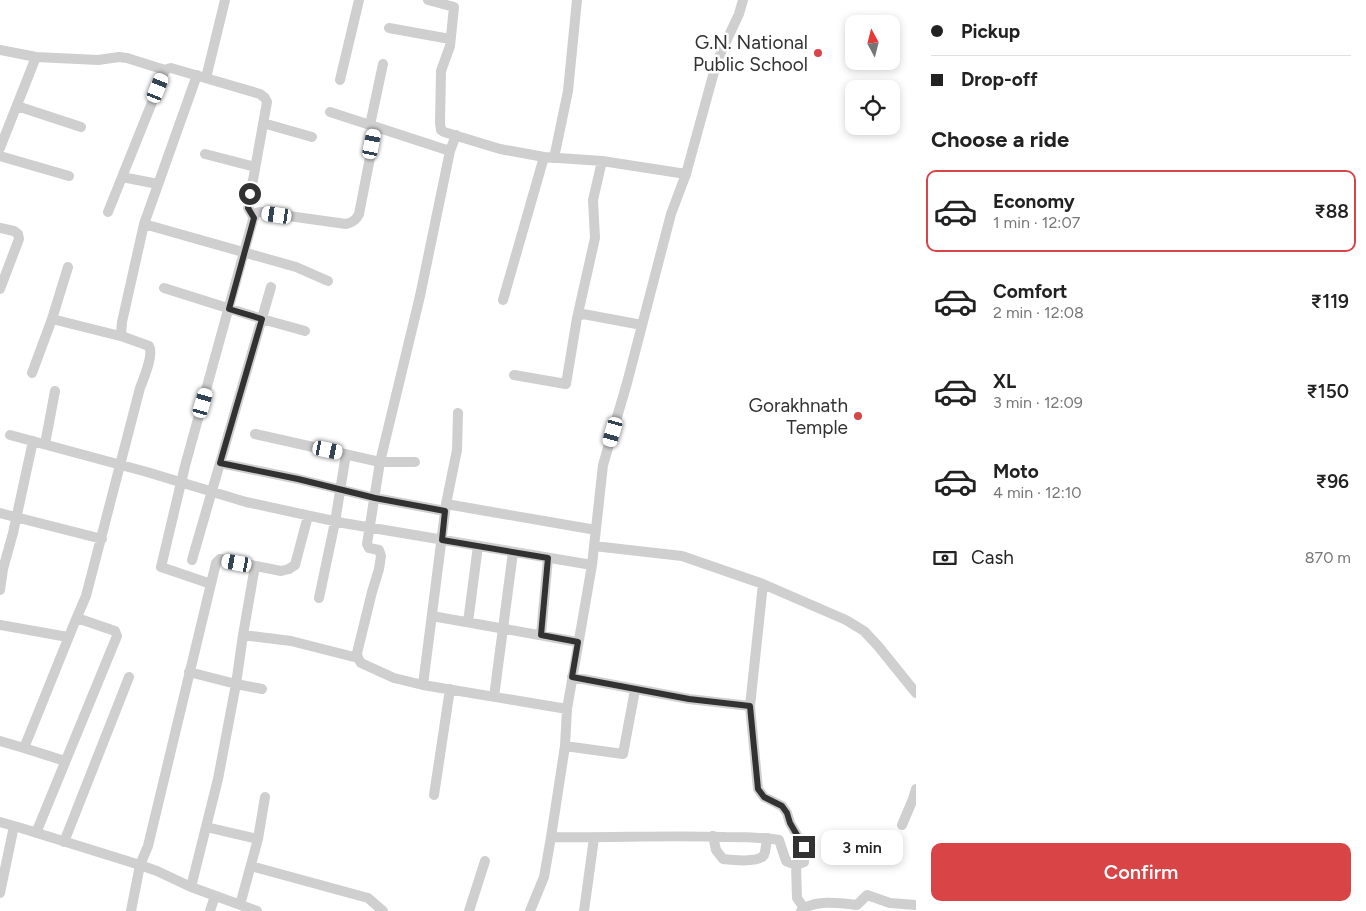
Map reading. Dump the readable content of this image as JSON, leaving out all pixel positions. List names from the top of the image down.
{
  "places": ["G.N. National Public School", "Gorakhnath Temple"],
  "north": "top",
  "page": {
    "banner": ["Pickup", "Drop-off"],
    "heading": "Choose a ride",
    "list": [
      {
        "name": "Economy",
        "note": "1 min · 12:07",
        "value": "₹88"
      },
      {
        "name": "Comfort",
        "note": "2 min · 12:08",
        "value": "₹119"
      },
      {
        "name": "XL",
        "note": "3 min · 12:09",
        "value": "₹150"
      },
      {
        "name": "Moto",
        "note": "4 min · 12:10",
        "value": "₹96"
      }
    ],
    "pay": ["Cash", "870 m"],
    "bubble": "3 min",
    "buttons": "Confirm"
  }
}
